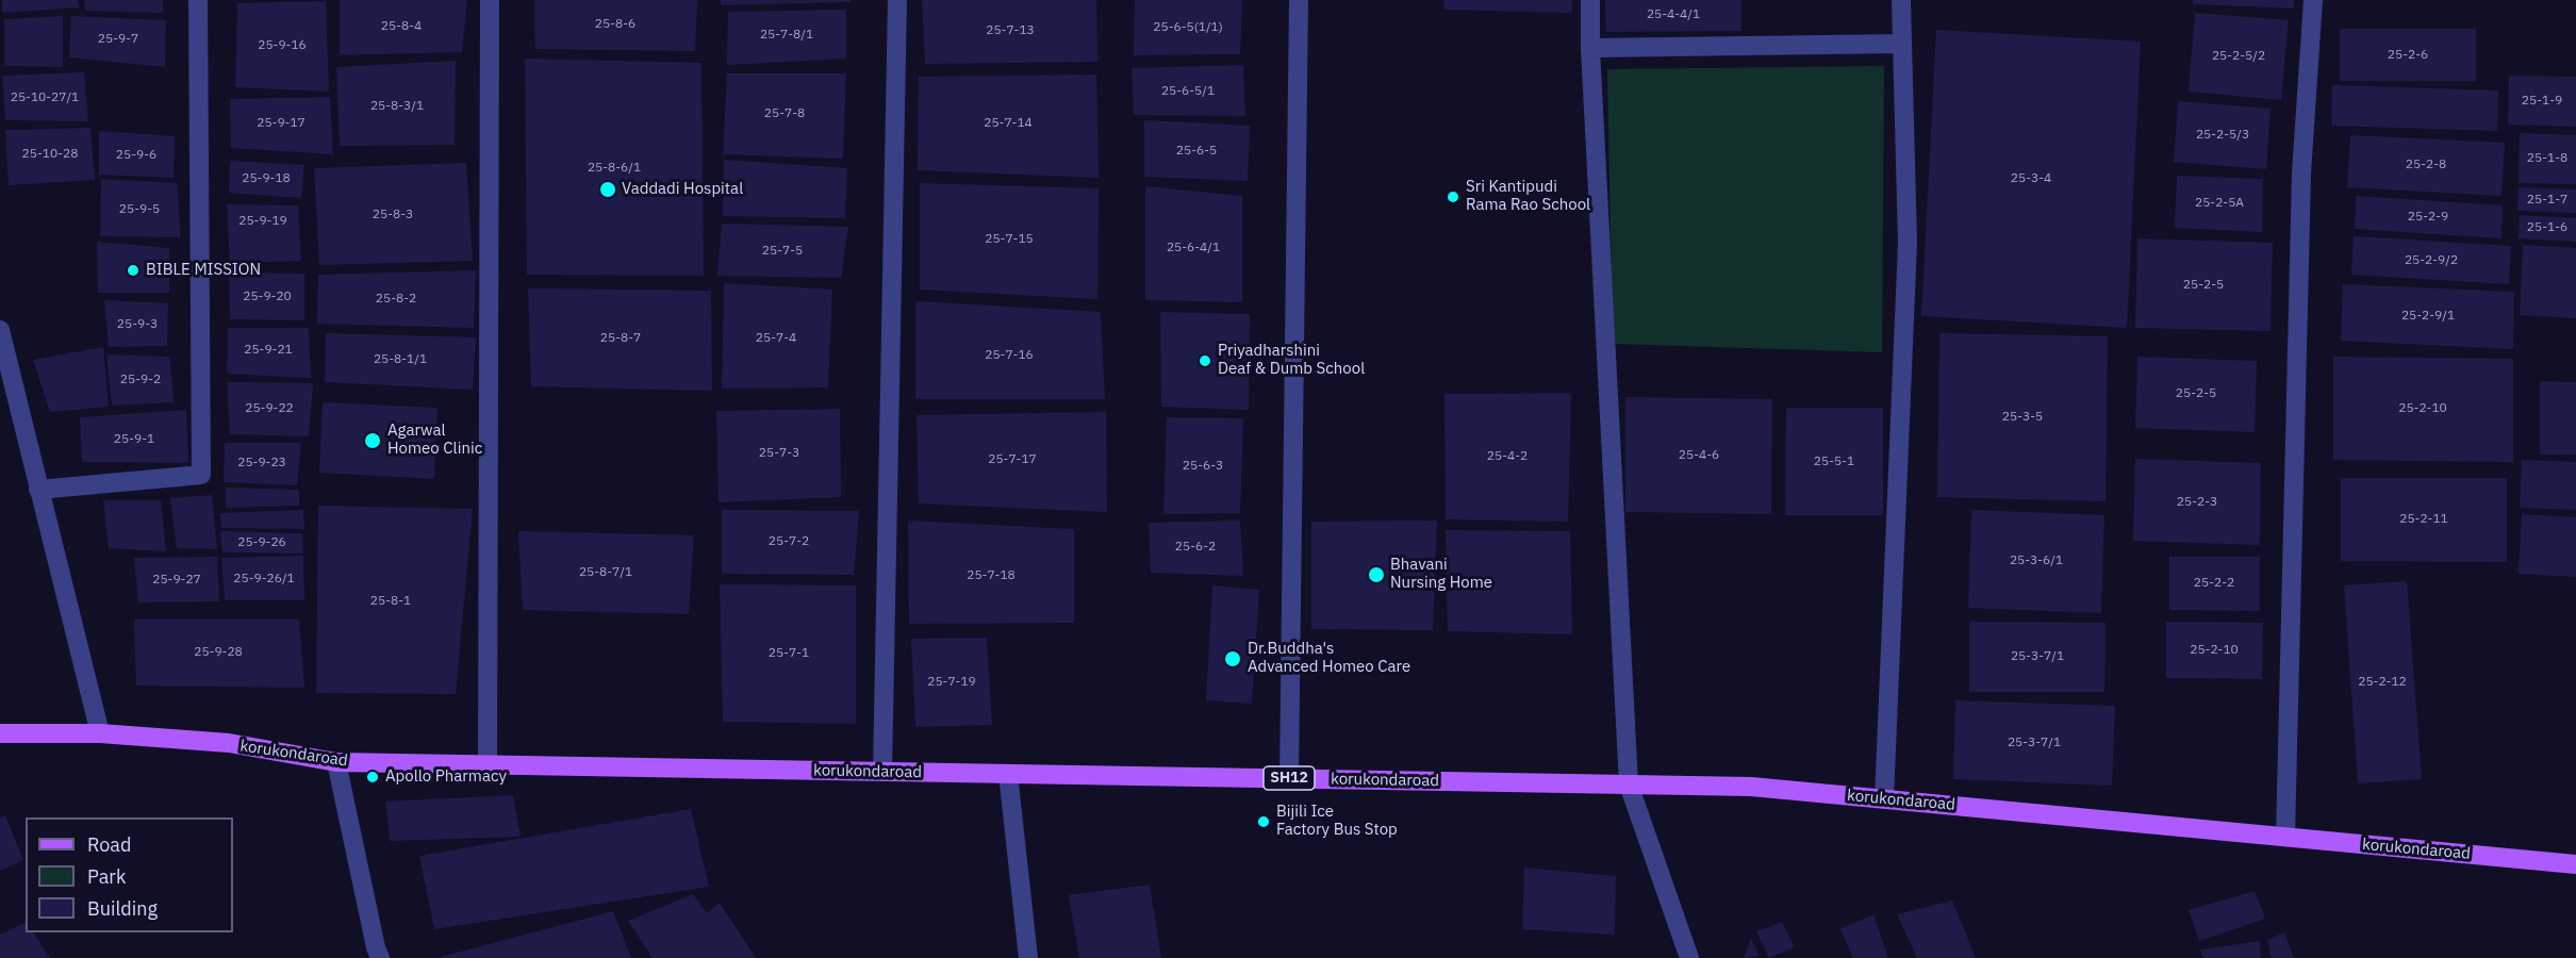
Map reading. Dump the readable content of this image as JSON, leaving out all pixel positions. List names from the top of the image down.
{
  "streets": {
    "main road": ["korukondaroad", "SH12"]
  },
  "places": [
    "Vaddadi Hospital",
    "Sri Kantipudi Rama Rao School",
    "BIBLE MISSION",
    "Priyadharshini Deaf & Dumb School",
    "Agarwal Homeo Clinic",
    "Bhavani Nursing Home",
    "Dr.Buddha's Advanced Homeo Care",
    "Apollo Pharmacy",
    "Bijili Ice Factory Bus Stop"
  ],
  "house_numbers": [
    "25-4-4/1",
    "25-8-6",
    "25-8-4",
    "25-6-5(1/1)",
    "25-7-13",
    "25-7-8/1",
    "25-9-7",
    "25-9-16",
    "25-2-6",
    "25-2-5/2",
    "25-6-5/1",
    "25-10-27/1",
    "25-1-9",
    "25-8-3/1",
    "25-7-8",
    "25-9-17",
    "25-7-14",
    "25-2-5/3",
    "25-6-5",
    "25-10-28",
    "25-9-6",
    "25-1-8",
    "25-2-8",
    "25-8-6/1",
    "25-9-18",
    "25-3-4",
    "25-1-7",
    "25-2-5A",
    "25-9-5",
    "25-8-3",
    "25-2-9",
    "25-9-19",
    "25-1-6",
    "25-7-15",
    "25-6-4/1",
    "25-7-5",
    "25-2-9/2",
    "25-2-5",
    "25-9-20",
    "25-8-2",
    "25-2-9/1",
    "25-9-3",
    "25-8-7",
    "25-7-4",
    "25-9-21",
    "25-7-16",
    "25-8-1/1",
    "25-9-2",
    "25-2-5",
    "25-9-22",
    "25-2-10",
    "25-3-5",
    "25-9-1",
    "25-7-3",
    "25-4-6",
    "25-4-2",
    "25-7-17",
    "25-5-1",
    "25-9-23",
    "25-6-3",
    "25-2-3",
    "25-2-11",
    "25-7-2",
    "25-9-26",
    "25-6-2",
    "25-3-6/1",
    "25-8-7/1",
    "25-7-18",
    "25-9-26/1",
    "25-9-27",
    "25-2-2",
    "25-8-1",
    "25-2-10",
    "25-9-28",
    "25-7-1",
    "25-3-7/1",
    "25-7-19",
    "25-2-12",
    "25-3-7/1"
  ],
  "legend": ["Road", "Park", "Building"]
}
